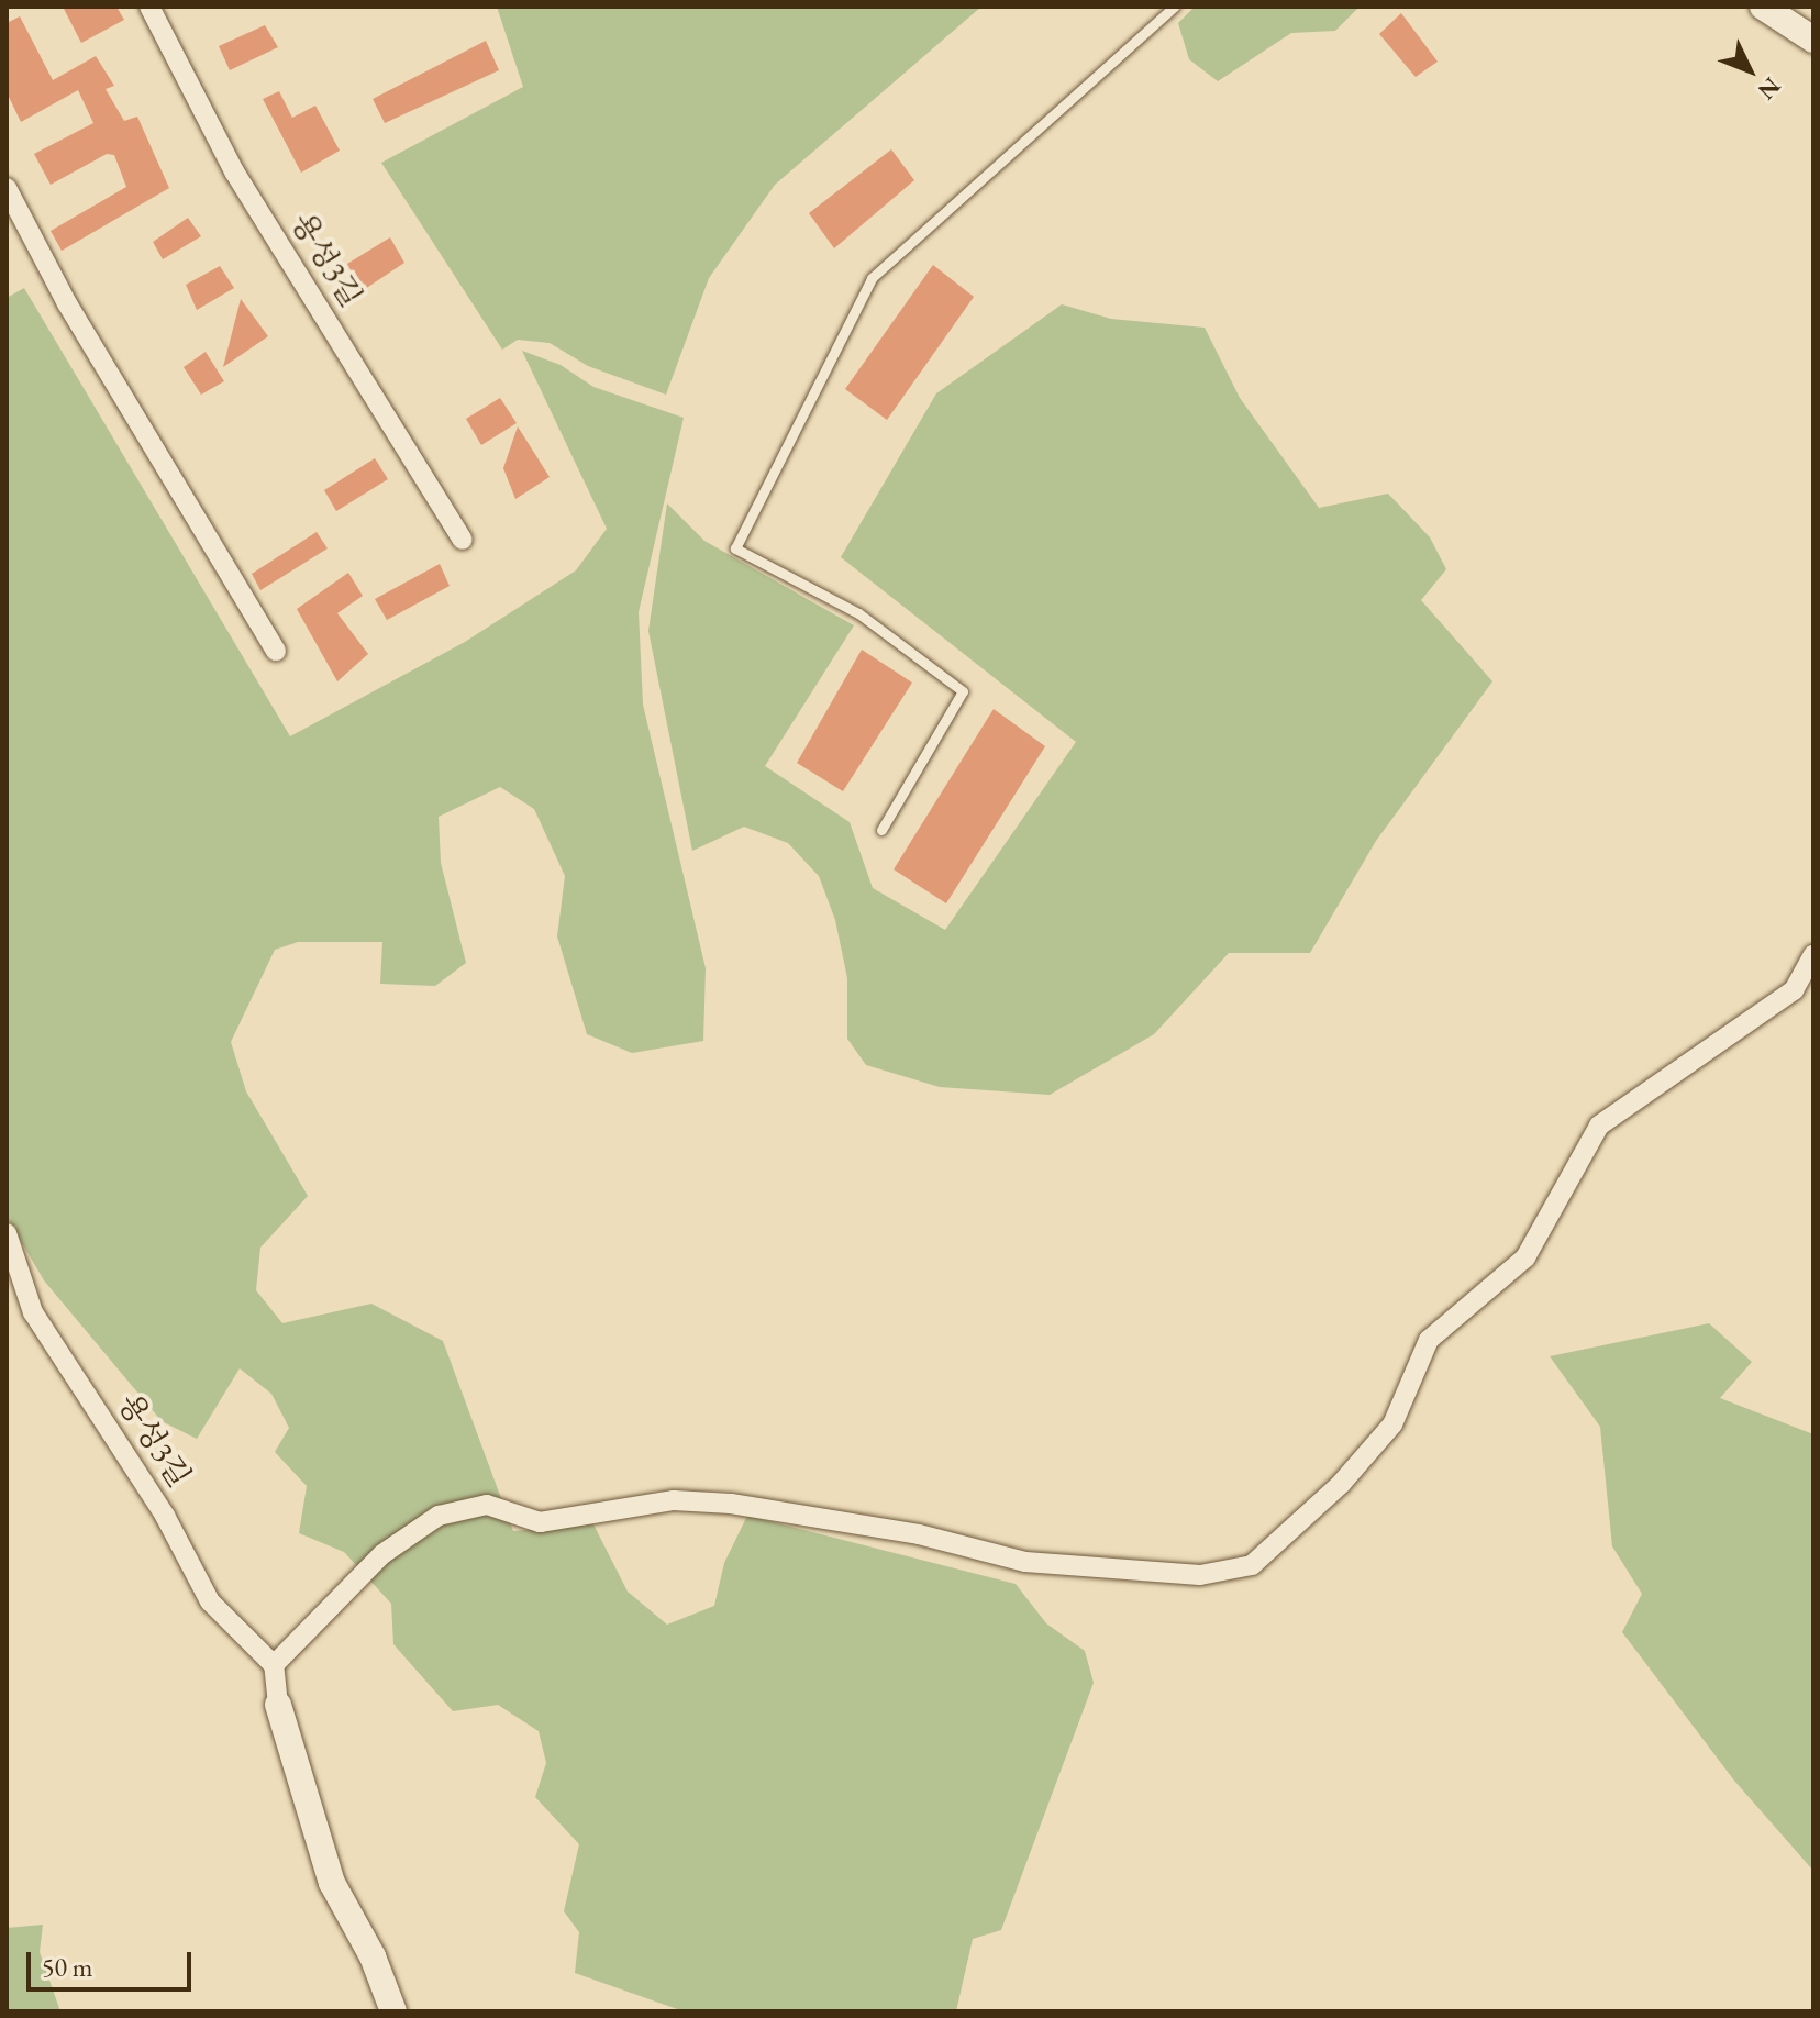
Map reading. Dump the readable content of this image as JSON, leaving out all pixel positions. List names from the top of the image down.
{
  "streets": {
    "street": ["용성3길"]
  },
  "scale_bar": "50 m",
  "north": "bottom right"
}
